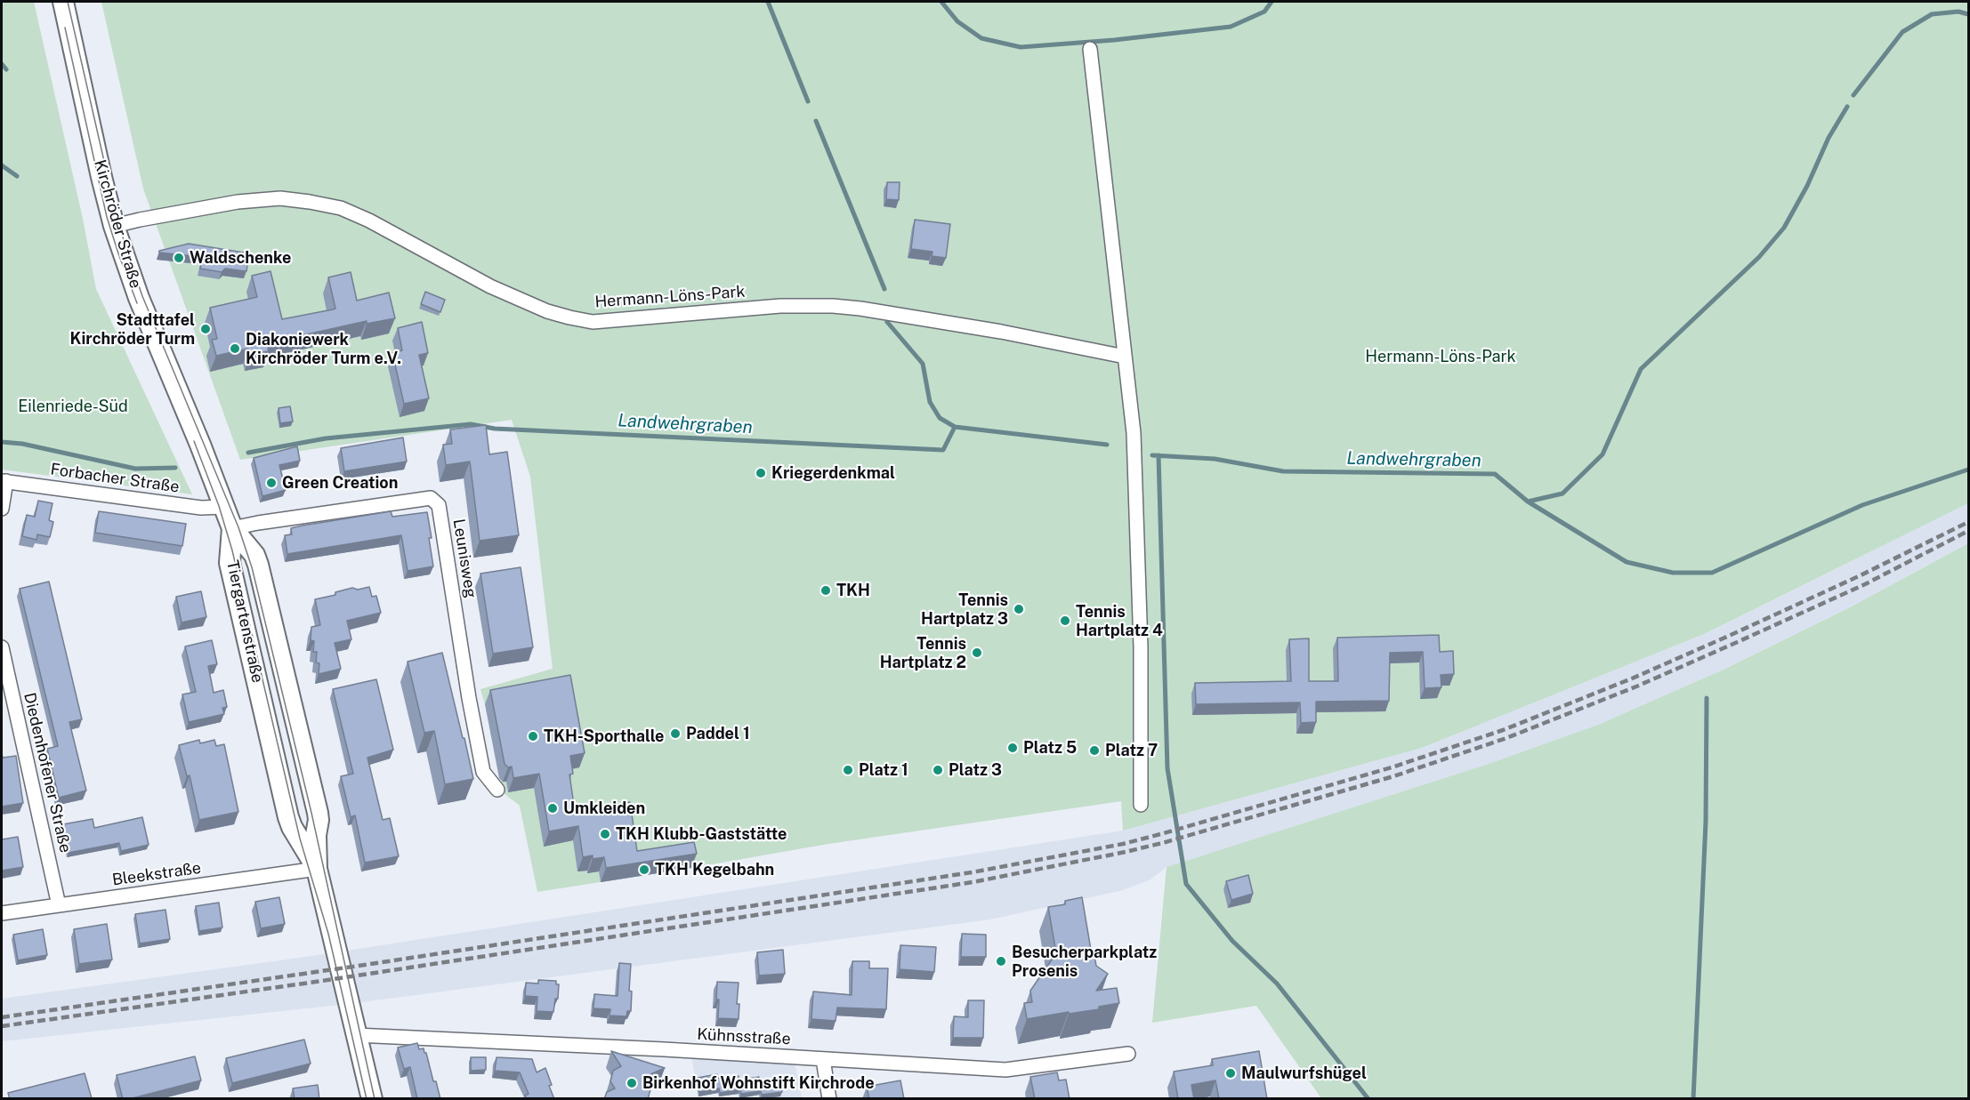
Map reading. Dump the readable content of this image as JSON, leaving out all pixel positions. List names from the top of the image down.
{
  "streets": {
    "main road": ["Kirchröder Straße", "Tiergartenstraße"],
    "street": [
      "Hermann-Löns-Park",
      "Forbacher Straße",
      "Leunisweg",
      "Diedenhofener Straße",
      "Bleekstraße",
      "Kühnsstraße"
    ]
  },
  "crossings": [
    ["Kirchröder Straße", "Hermann-Löns-Park"],
    ["Kirchröder Straße", "Forbacher Straße"],
    ["Kirchröder Straße", "Leunisweg"],
    ["Kirchröder Straße", "Tiergartenstraße"],
    ["Leunisweg", "Tiergartenstraße"],
    ["Tiergartenstraße", "Bleekstraße"],
    ["Tiergartenstraße", "Kühnsstraße"],
    ["Diedenhofener Straße", "Bleekstraße"]
  ],
  "water": ["Landwehrgraben"],
  "parks": ["Hermann-Löns-Park", "Eilenriede-Süd"],
  "places": [
    "Waldschenke",
    "Stadttafel Kirchröder Turm",
    "Diakoniewerk Kirchröder Turm e.V.",
    "Kriegerdenkmal",
    "Green Creation",
    "TKH",
    "Tennis Hartplatz 3",
    "Tennis Hartplatz 4",
    "Tennis Hartplatz 2",
    "Paddel 1",
    "TKH-Sporthalle",
    "Platz 5",
    "Platz 7",
    "Platz 1",
    "Platz 3",
    "Umkleiden",
    "TKH Klubb-Gaststätte",
    "TKH Kegelbahn",
    "Besucherparkplatz Prosenis",
    "Maulwurfshügel",
    "Birkenhof Wohnstift Kirchrode"
  ]
}
